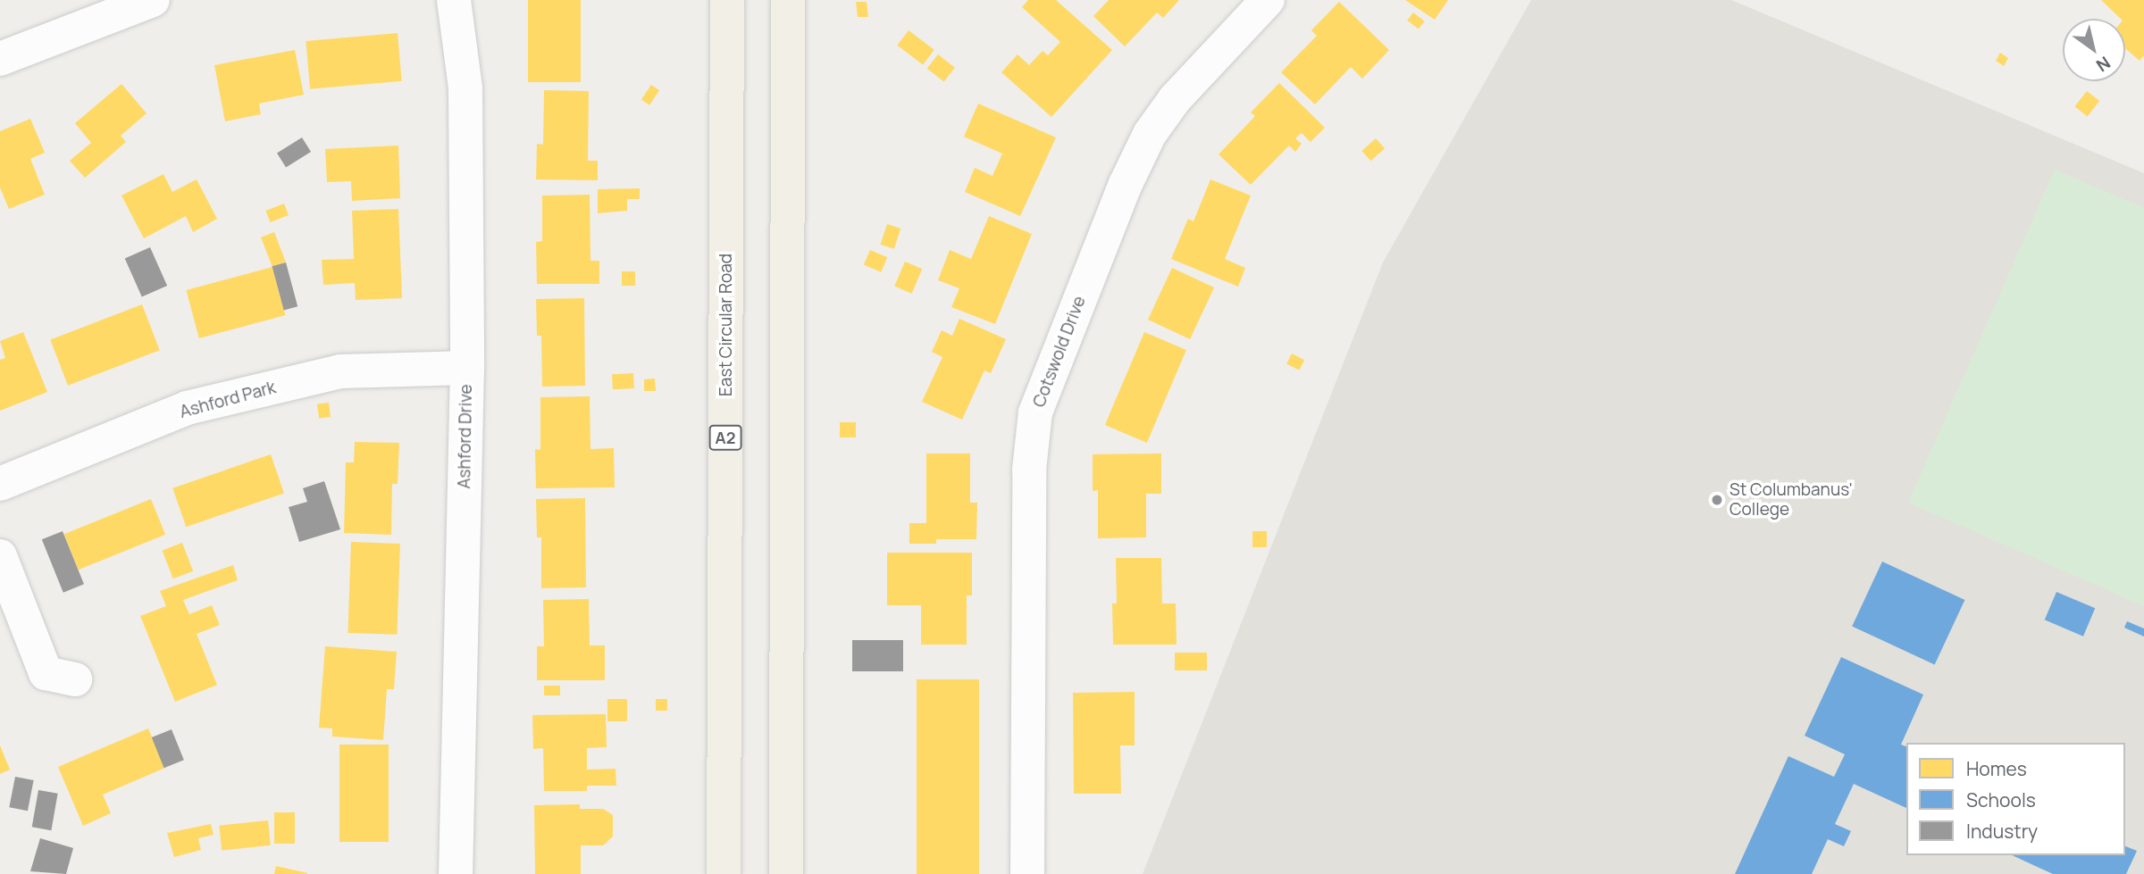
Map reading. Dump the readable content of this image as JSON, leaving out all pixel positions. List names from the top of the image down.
{
  "streets": {
    "highway": ["East Circular Road", "A2"],
    "street": ["Cotswold Drive", "Ashford Park", "Ashford Drive"]
  },
  "crossings": [
    ["Ashford Park", "Ashford Drive"]
  ],
  "places": ["St Columbanus' College"],
  "legend": ["Homes", "Schools", "Industry"],
  "north": "bottom right"
}
